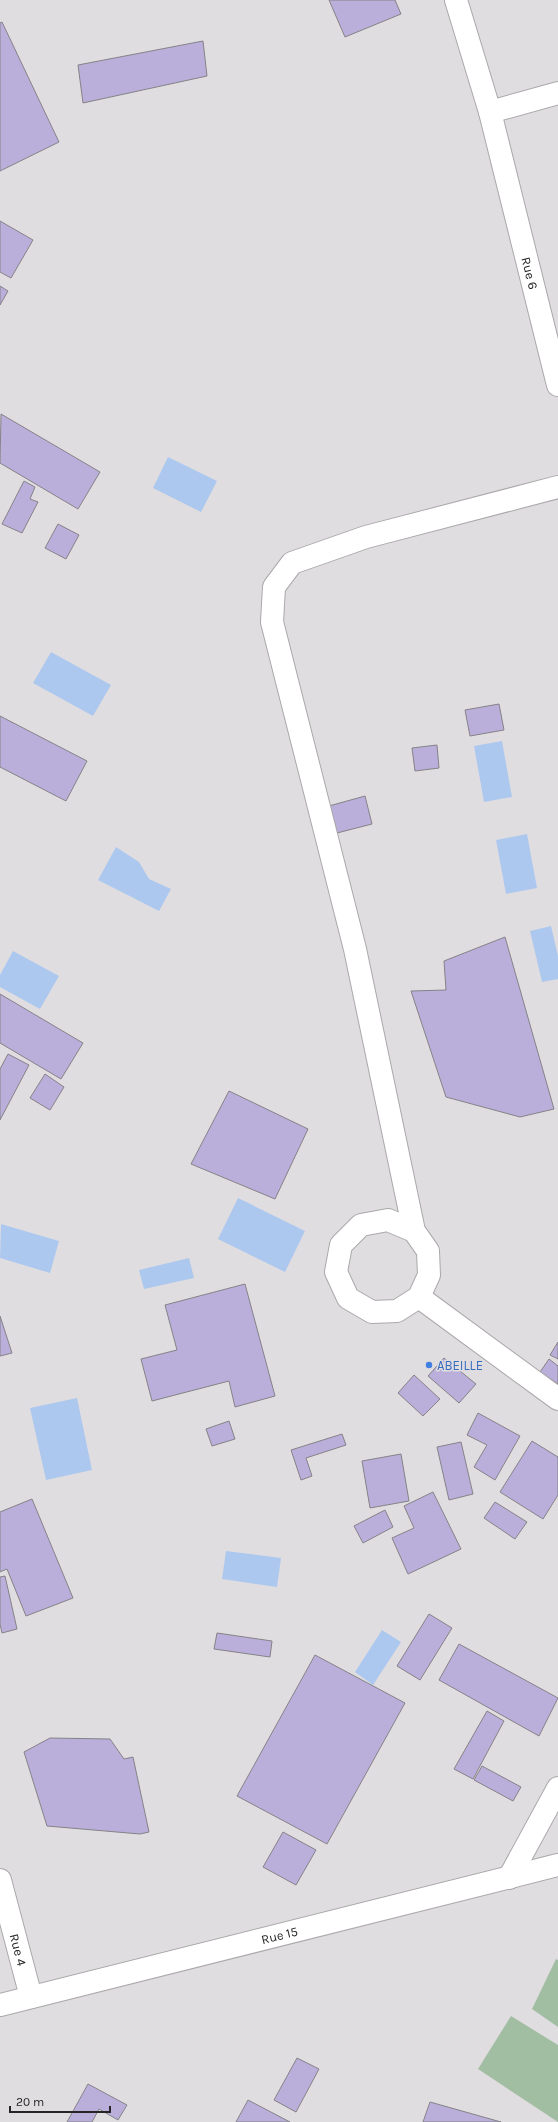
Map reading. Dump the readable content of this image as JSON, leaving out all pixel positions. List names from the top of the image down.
{
  "streets": {
    "street": ["Rue 6", "Rue 15", "Rue 4"]
  },
  "crossings": [
    ["Rue 15", "Rue 4"]
  ],
  "places": ["ABEILLE"],
  "scale_bar": "20 m"
}
